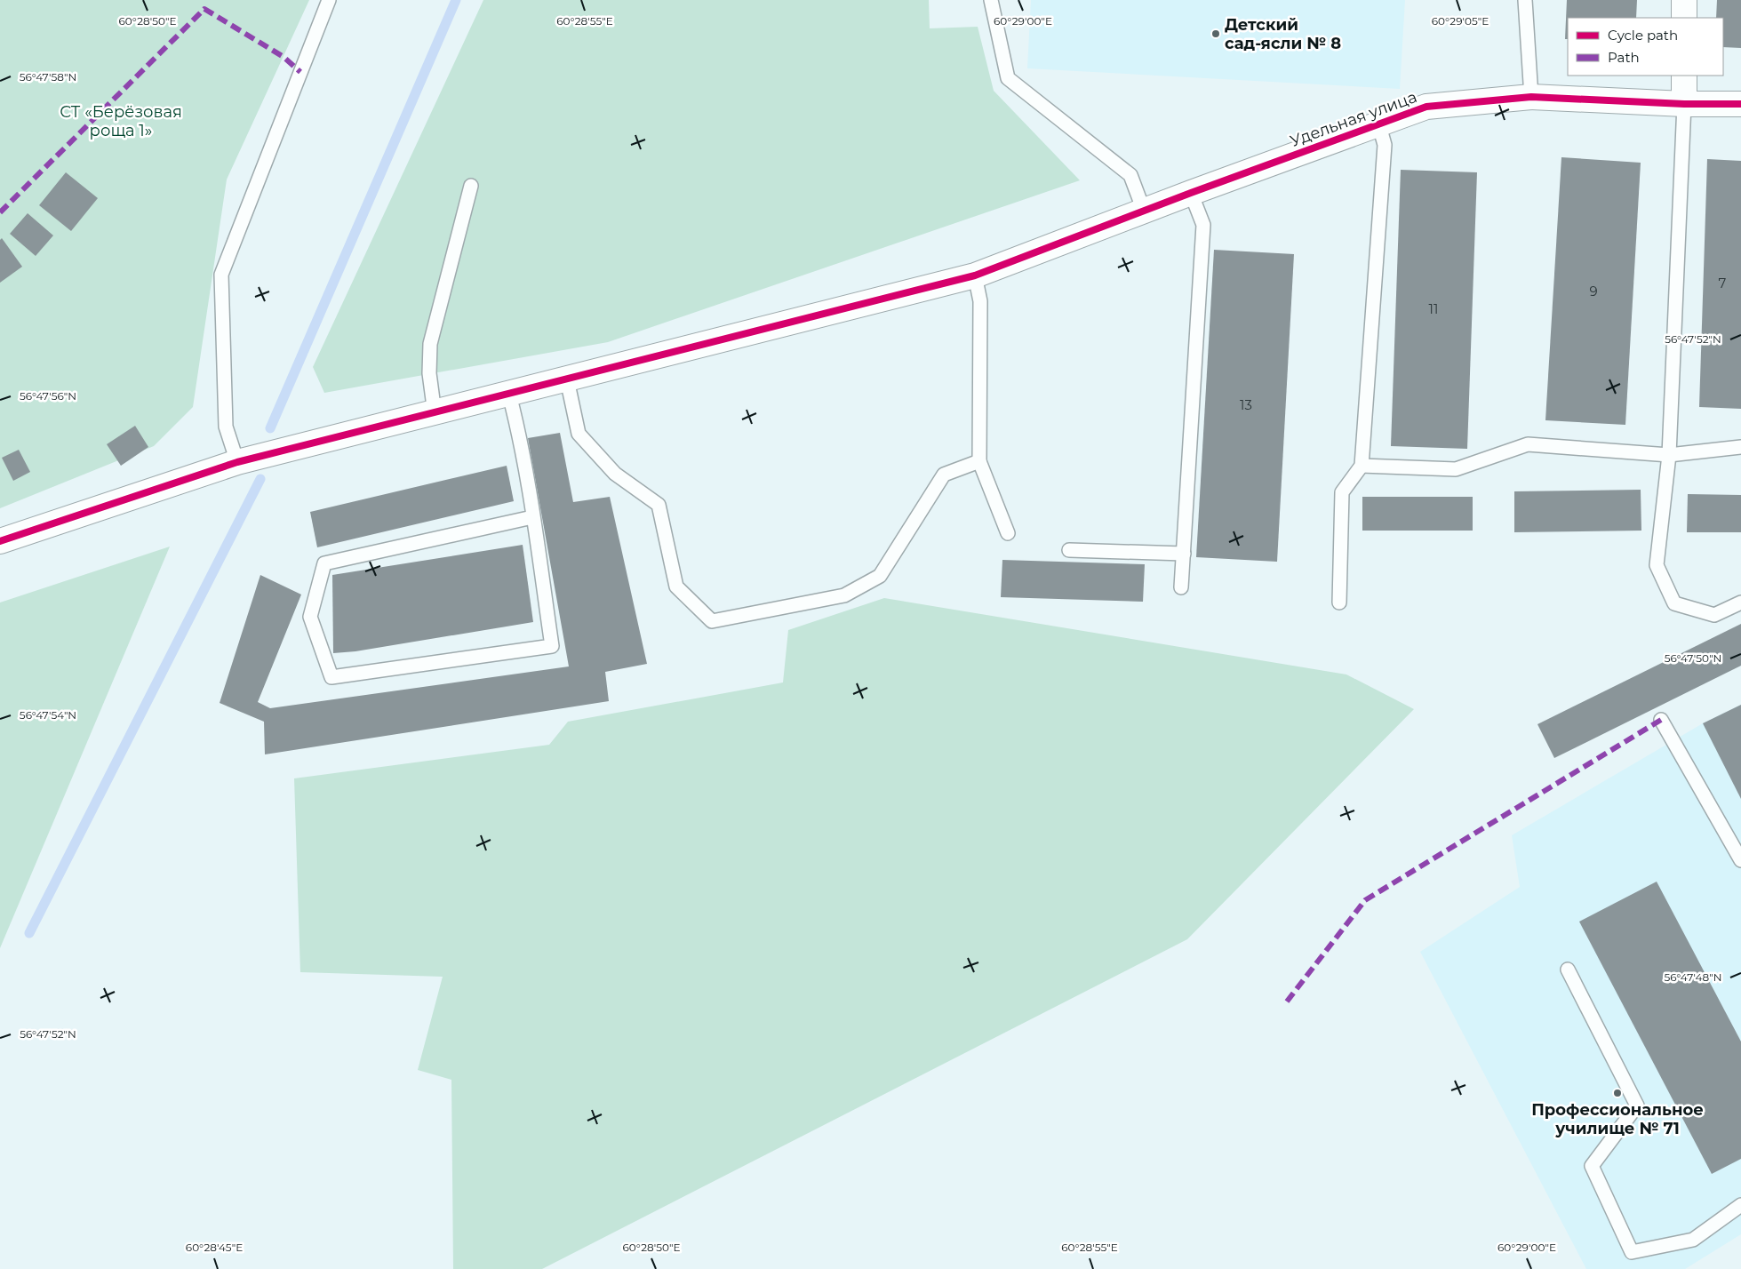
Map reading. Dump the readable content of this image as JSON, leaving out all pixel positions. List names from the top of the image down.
{
  "streets": {
    "street": ["Удельная улица"]
  },
  "parks": ["СТ «Берёзовая роща 1»"],
  "places": ["Детский сад-ясли № 8", "Профессиональное училище № 71"],
  "house_numbers": [
    "7",
    "9",
    "11",
    "13"
  ],
  "legend": ["Cycle path", "Path"],
  "coordinates": [
    "60°28'50\"E",
    "60°28'55\"E",
    "60°29'00\"E",
    "60°29'05\"E",
    "56°47'58\"N",
    "56°47'52\"N",
    "56°47'56\"N",
    "56°47'50\"N",
    "56°47'54\"N",
    "56°47'48\"N",
    "60°28'45\"E"
  ]
}
